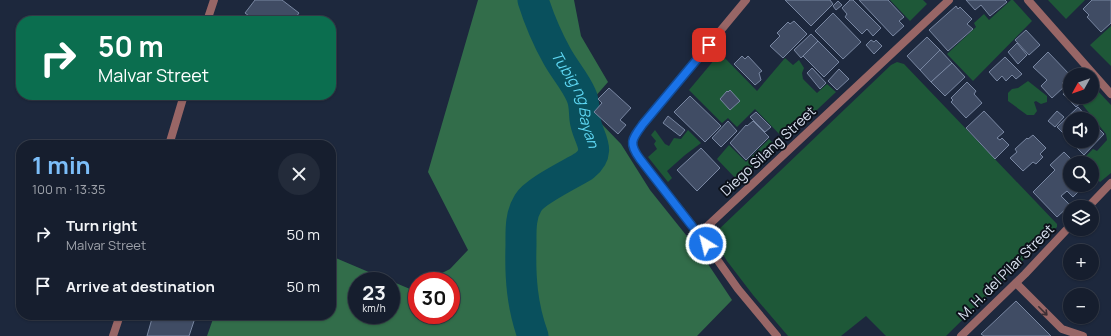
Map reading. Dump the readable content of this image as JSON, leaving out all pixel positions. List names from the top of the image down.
{
  "streets": {
    "street": ["Diego Silang Street", "M. H. del Pilar Street"]
  },
  "water": ["Tubig ng Bayan"],
  "north": "bottom left",
  "page": {
    "turn": ["50 m", "Malvar Street"],
    "map_buttons": ["+", "−"],
    "heading": ["1 min", "100 m · 13:35"],
    "list": [
      {
        "name": "Turn right",
        "note": "Malvar Street",
        "value": "50 m"
      },
      {
        "name": "Arrive at destination",
        "value": "50 m"
      }
    ],
    "speed": "23 km/h",
    "limit": "30"
  }
}
